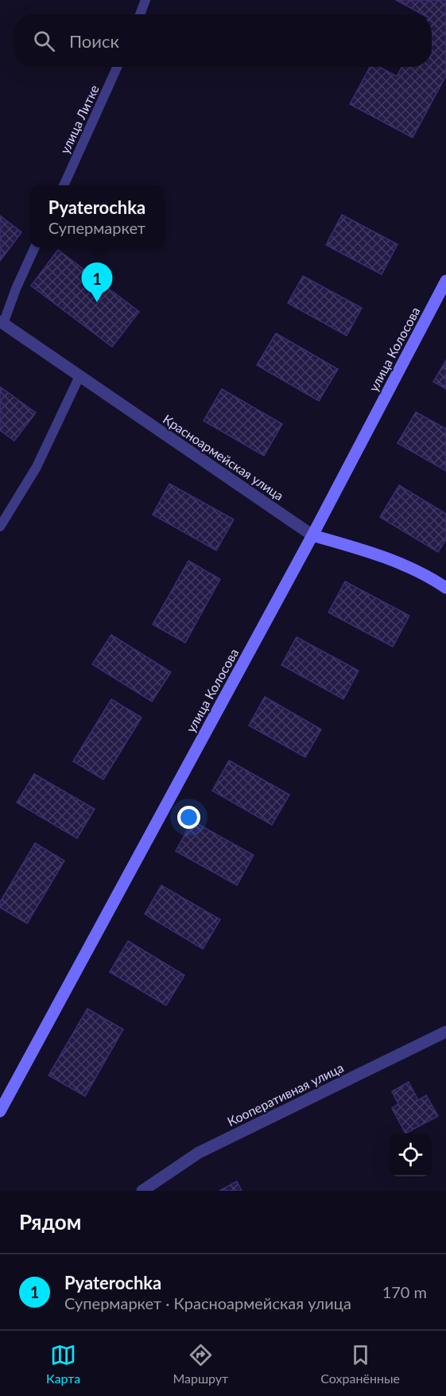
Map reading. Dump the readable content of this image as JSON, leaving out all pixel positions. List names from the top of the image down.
{
  "streets": {
    "main road": ["улица Колосова", "Красноармейская улица"],
    "street": ["Кооперативная улица"],
    "lane": ["улица Литке"]
  },
  "crossings": [
    ["улица Колосова", "Красноармейская улица"]
  ],
  "page": {
    "search": "Поиск",
    "popup": ["Pyaterochka", "Супермаркет"],
    "pins": "1",
    "heading": "Рядом",
    "list": [
      {
        "mark": "1",
        "name": "Pyaterochka",
        "note": "Супермаркет · Красноармейская улица",
        "value": "170 m"
      }
    ],
    "nav": ["Карта", "Маршрут", "Сохранённые"]
  }
}
